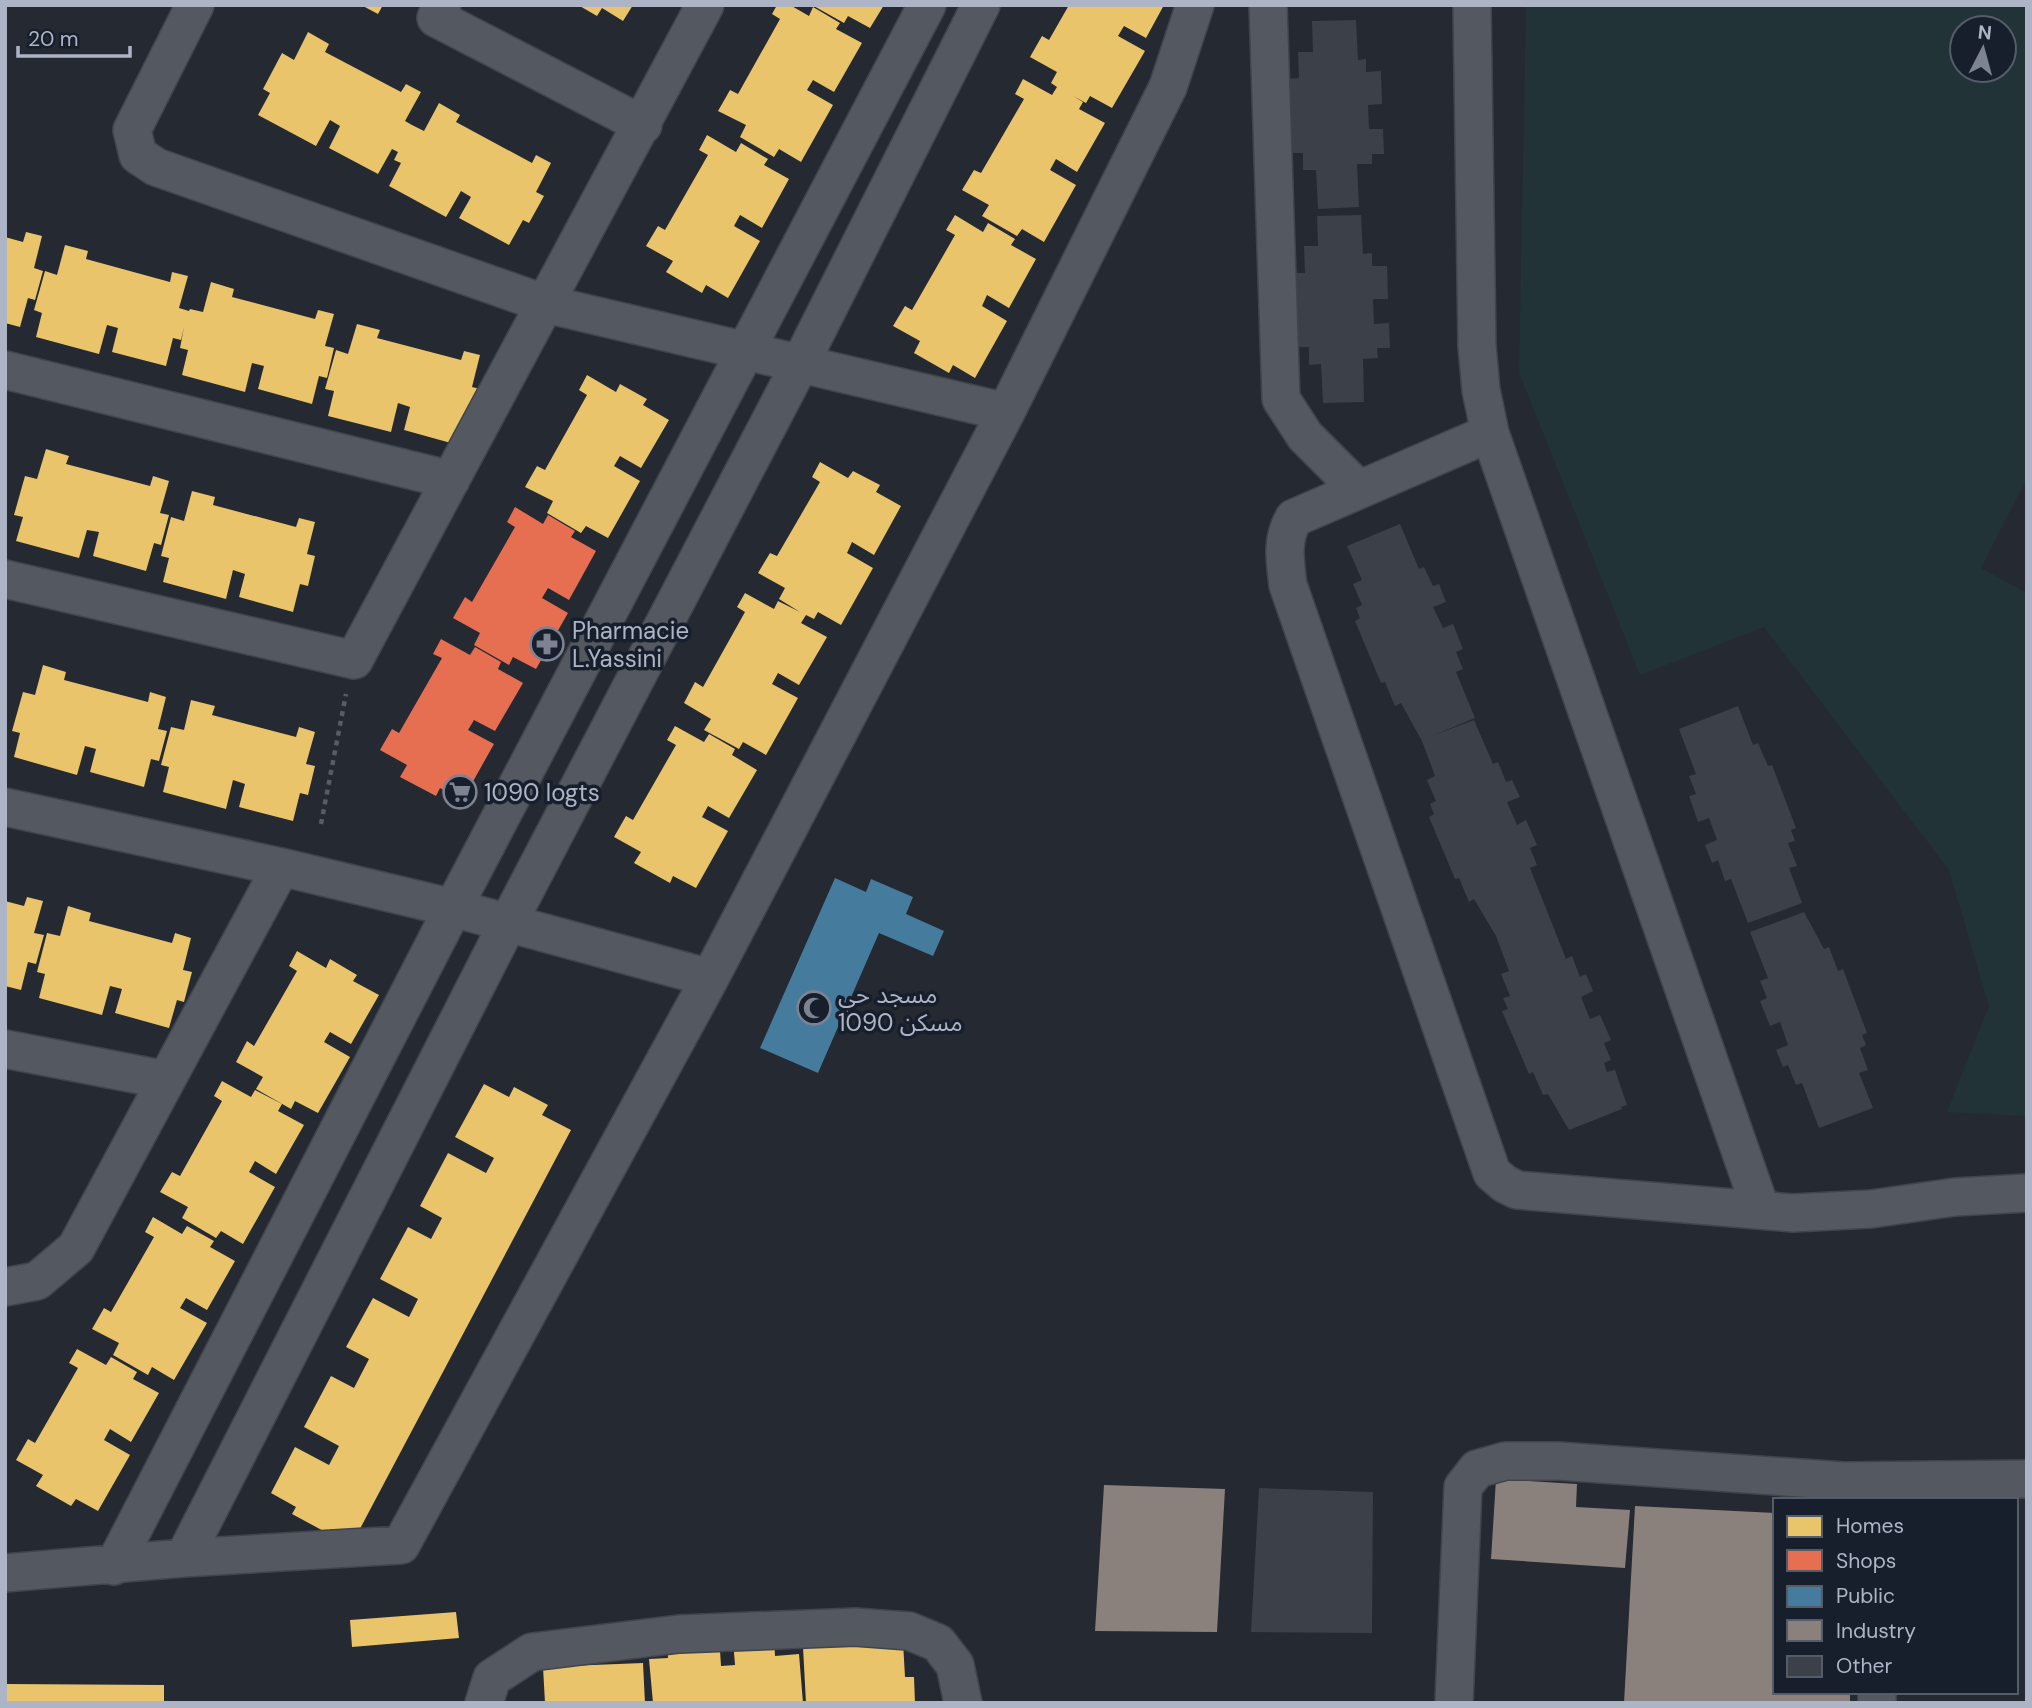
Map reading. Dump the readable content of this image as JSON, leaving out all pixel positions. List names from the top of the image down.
{
  "places": {
    "pharmacy": ["Pharmacie L.Yassini"],
    "supermarket": ["1090 logts"],
    "mosque": ["مسجد حي 1090 مسكن"]
  },
  "legend": [
    "Homes",
    "Shops",
    "Public",
    "Industry",
    "Other"
  ],
  "scale_bar": "20 m",
  "north": "top"
}
